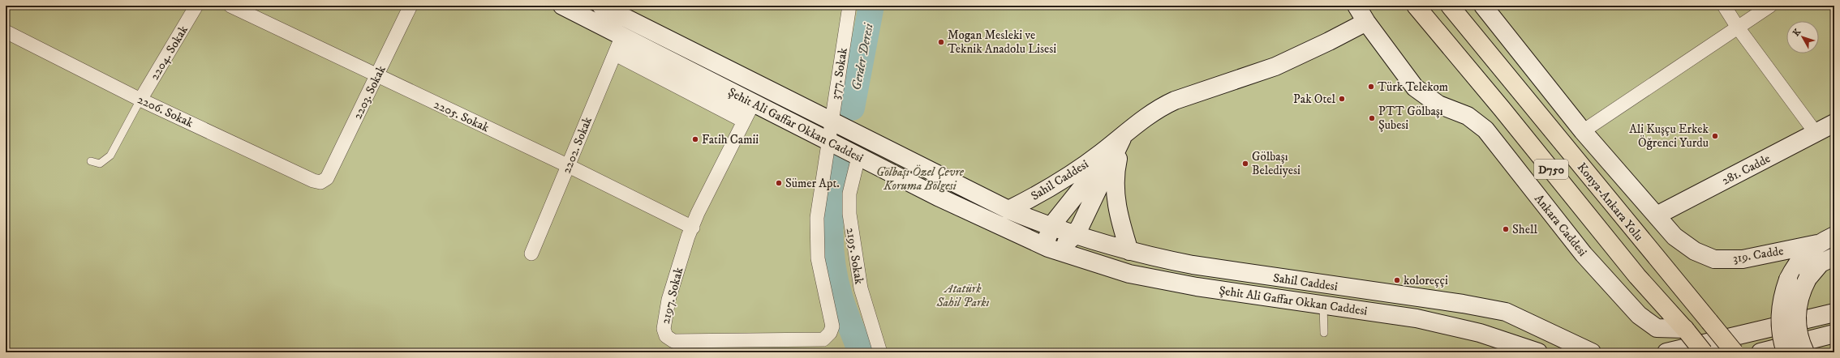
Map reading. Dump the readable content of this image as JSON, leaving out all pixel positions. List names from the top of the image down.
{
  "streets": {
    "highway": ["D750", "Konya-Ankara Yolu"],
    "street": [
      "2204. Sokak",
      "377. Sokak",
      "2203. Sokak",
      "2206. Sokak",
      "2205. Sokak",
      "Şehit Ali Gaffar Okkan Caddesi",
      "2202. Sokak",
      "281. Cadde",
      "Sahil Caddesi",
      "Ankara Caddesi",
      "319. Cadde",
      "2195. Sokak",
      "2197. Sokak"
    ]
  },
  "crossings": [
    ["2204. Sokak", "2206. Sokak"],
    ["377. Sokak", "Şehit Ali Gaffar Okkan Caddesi"],
    ["377. Sokak", "2197. Sokak"],
    ["2203. Sokak", "2206. Sokak"],
    ["2203. Sokak", "2205. Sokak"],
    ["2205. Sokak", "2202. Sokak"],
    ["2205. Sokak", "2197. Sokak"],
    ["Şehit Ali Gaffar Okkan Caddesi", "2202. Sokak"],
    ["Şehit Ali Gaffar Okkan Caddesi", "Sahil Caddesi"],
    ["Şehit Ali Gaffar Okkan Caddesi", "2195. Sokak"],
    ["Şehit Ali Gaffar Okkan Caddesi", "2197. Sokak"],
    ["D750", "Ankara Caddesi"],
    ["281. Cadde", "319. Cadde"],
    ["Sahil Caddesi", "Ankara Caddesi"]
  ],
  "water": ["Gerder Deresi"],
  "parks": ["Gölbaşı Özel Çevre Koruma Bölgesi", "Atatürk Sahil Parkı"],
  "places": [
    "Mogan Mesleki ve Teknik Anadolu Lisesi",
    "Türk Telekom",
    "Pak Otel",
    "PTT Gölbaşı Şubesi",
    "Ali Kuşçu Erkek Öğrenci Yurdu",
    "Fatih Camii",
    "Gölbaşı Belediyesi",
    "Sümer Apt.",
    "Shell",
    "koloreççi"
  ],
  "north": "top left"
}
